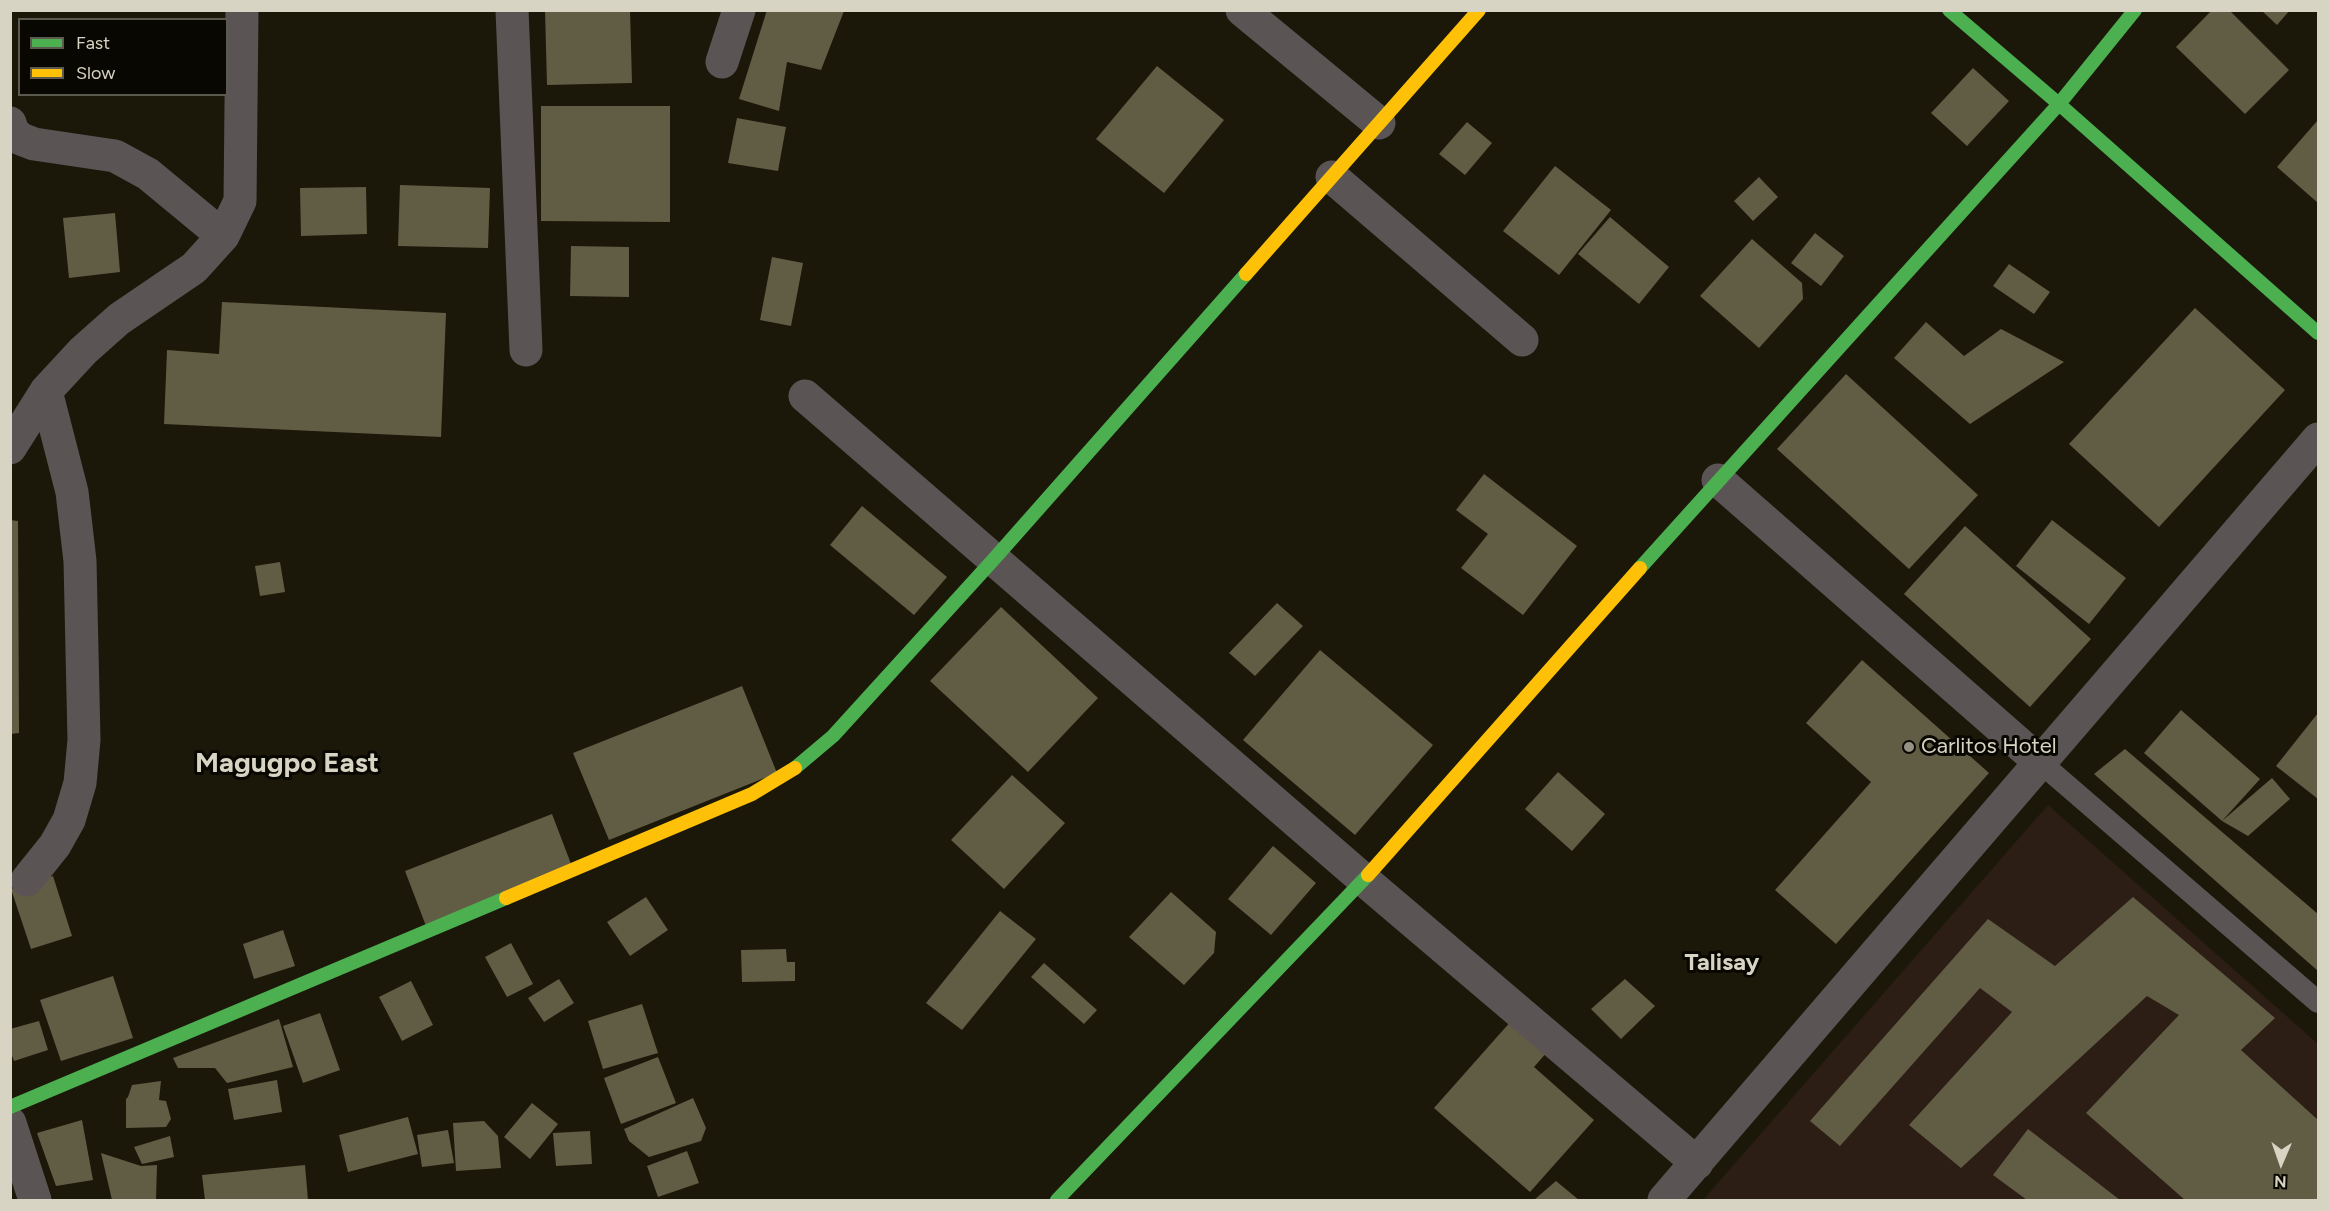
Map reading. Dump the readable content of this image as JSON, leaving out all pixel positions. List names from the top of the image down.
{
  "districts": ["Magugpo East", "Talisay"],
  "places": ["Carlitos Hotel"],
  "legend": ["Fast", "Slow"],
  "north": "bottom"
}
